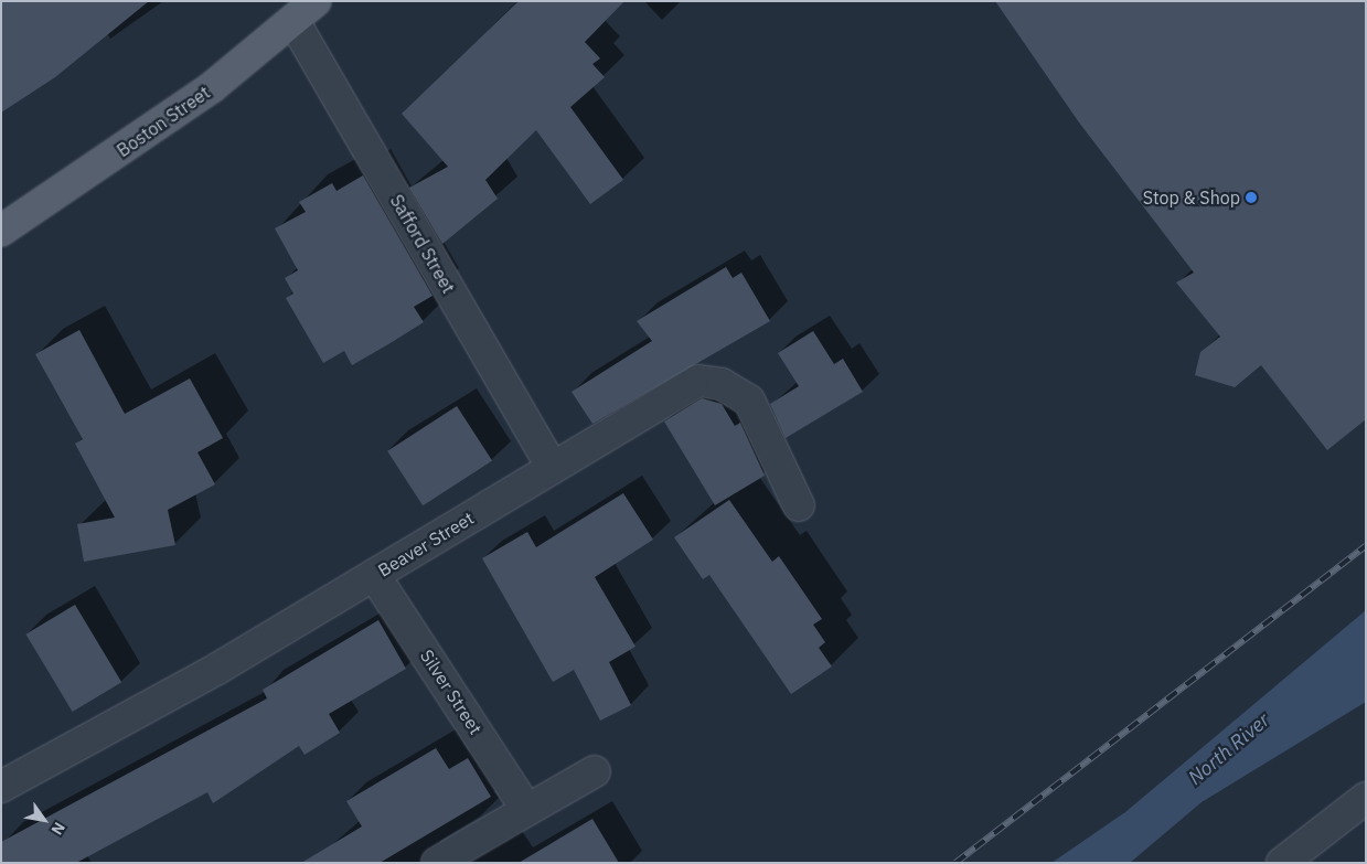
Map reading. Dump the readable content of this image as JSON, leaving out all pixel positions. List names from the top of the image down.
{
  "streets": {
    "main road": ["Boston Street"],
    "street": ["Safford Street", "Beaver Street", "Silver Street"]
  },
  "crossings": [
    ["Boston Street", "Safford Street"],
    ["Safford Street", "Beaver Street"],
    ["Beaver Street", "Silver Street"]
  ],
  "water": ["North River"],
  "places": ["Stop & Shop"],
  "north": "bottom right"
}
